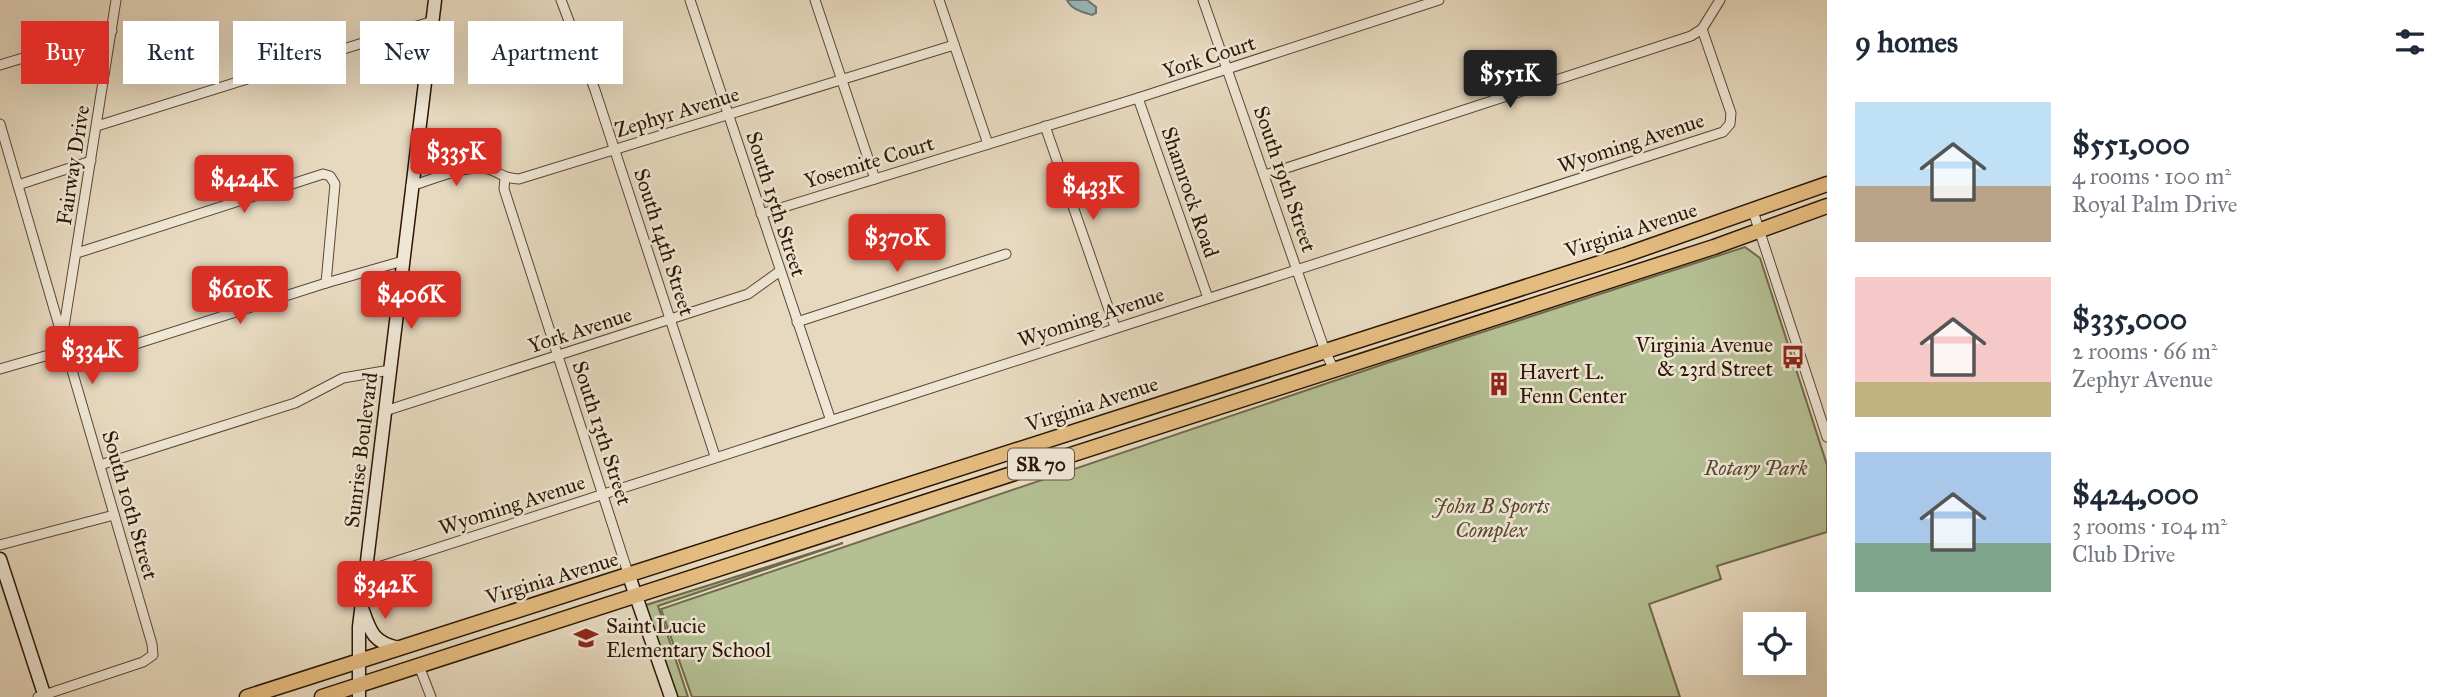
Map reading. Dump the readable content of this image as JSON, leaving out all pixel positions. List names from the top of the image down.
{
  "streets": {
    "main road": ["Virginia Avenue", "SR 70"],
    "street": [
      "York Court",
      "Zephyr Avenue",
      "Wyoming Avenue",
      "Yosemite Court",
      "Fairway Drive",
      "South 19th Street",
      "Shamrock Road",
      "South 15th Street",
      "South 14th Street",
      "York Avenue",
      "South 13th Street",
      "Sunrise Boulevard",
      "South 10th Street"
    ]
  },
  "crossings": [
    ["York Court", "Yosemite Court"],
    ["York Court", "South 19th Street"],
    ["York Court", "Shamrock Road"],
    ["Zephyr Avenue", "South 15th Street"],
    ["Zephyr Avenue", "South 14th Street"],
    ["Zephyr Avenue", "South 13th Street"],
    ["Zephyr Avenue", "Sunrise Boulevard"],
    ["Wyoming Avenue", "South 19th Street"],
    ["Wyoming Avenue", "Shamrock Road"],
    ["Wyoming Avenue", "South 15th Street"],
    ["Wyoming Avenue", "South 14th Street"],
    ["Wyoming Avenue", "South 13th Street"],
    ["Wyoming Avenue", "Sunrise Boulevard"],
    ["Yosemite Court", "South 15th Street"],
    ["Fairway Drive", "South 10th Street"],
    ["South 19th Street", "Virginia Avenue"],
    ["South 15th Street", "York Avenue"],
    ["Virginia Avenue", "South 13th Street"],
    ["Virginia Avenue", "Sunrise Boulevard"],
    ["South 14th Street", "York Avenue"],
    ["York Avenue", "South 13th Street"],
    ["York Avenue", "Sunrise Boulevard"]
  ],
  "parks": ["Rotary Park", "John B Sports Complex"],
  "places": {
    "bus stop": ["Virginia Avenue & 23rd Street"],
    "building": ["Havert L. Fenn Center"],
    "school or university": ["Saint Lucie Elementary School"]
  },
  "page": {
    "heading": "9 homes",
    "chip": [
      "Buy",
      "Rent",
      "Filters",
      "New",
      "Apartment"
    ],
    "price": [
      "$551K",
      "$335K",
      "$424K",
      "$433K",
      "$370K",
      "$610K",
      "$406K",
      "$334K",
      "$342K"
    ],
    "list": [
      {
        "name": "$551,000",
        "note": "4 rooms · 100 m² · Royal Palm Drive"
      },
      {
        "name": "$335,000",
        "note": "2 rooms · 66 m² · Zephyr Avenue"
      },
      {
        "name": "$424,000",
        "note": "3 rooms · 104 m² · Club Drive"
      }
    ]
  }
}
